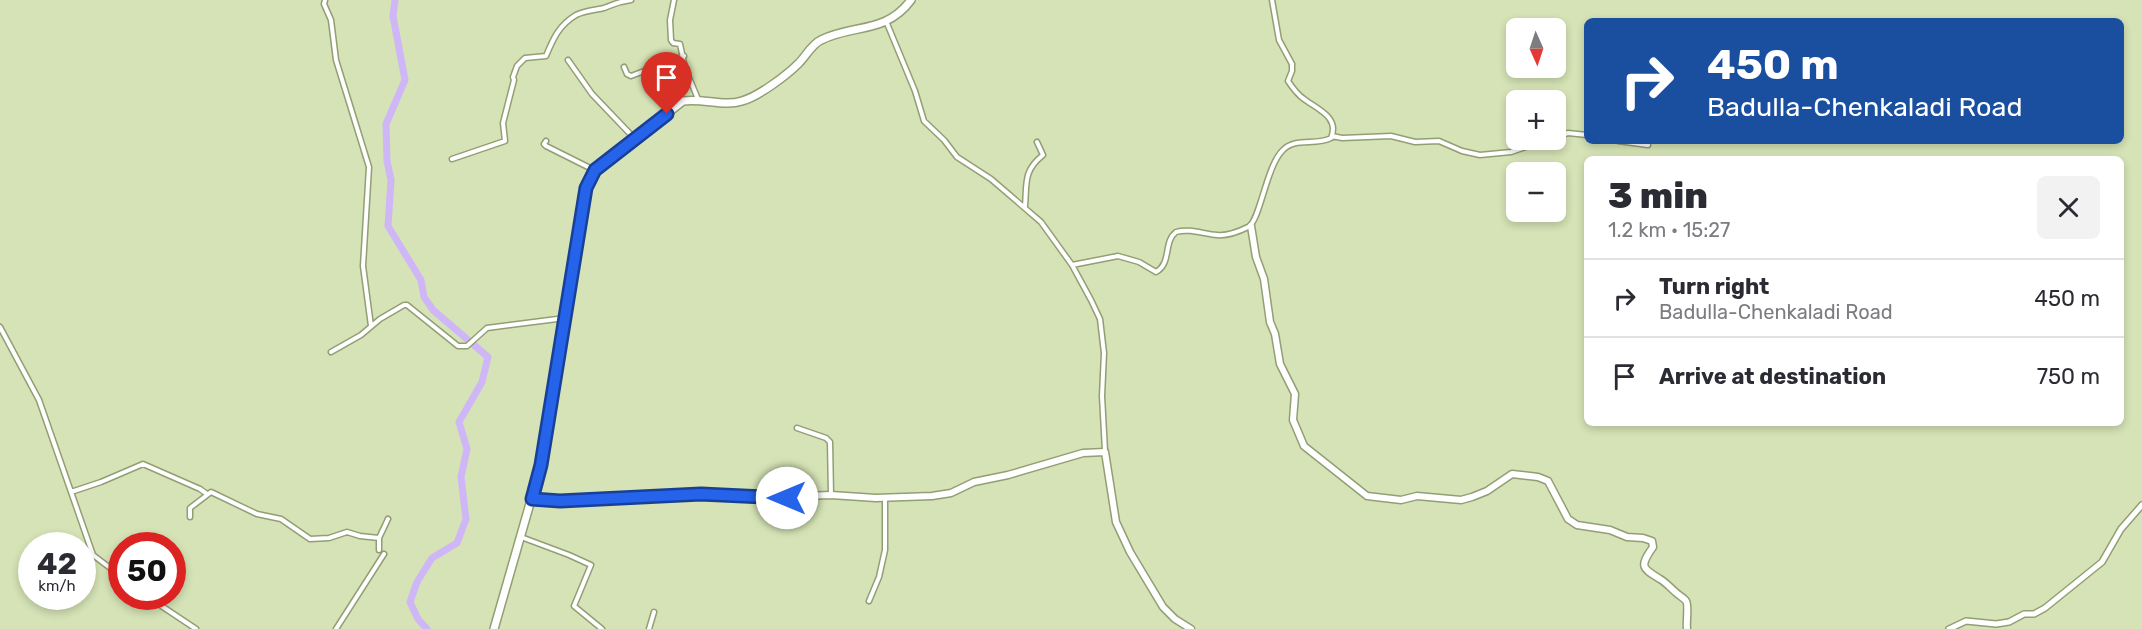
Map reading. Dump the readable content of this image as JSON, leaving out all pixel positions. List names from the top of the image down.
{
  "north": "bottom",
  "page": {
    "map_buttons": ["+", "−"],
    "turn": ["450 m", "Badulla-Chenkaladi Road"],
    "heading": ["3 min", "1.2 km · 15:27"],
    "list": [
      {
        "name": "Turn right",
        "note": "Badulla-Chenkaladi Road",
        "value": "450 m"
      },
      {
        "name": "Arrive at destination",
        "value": "750 m"
      }
    ],
    "speed": "42 km/h",
    "limit": "50"
  }
}
